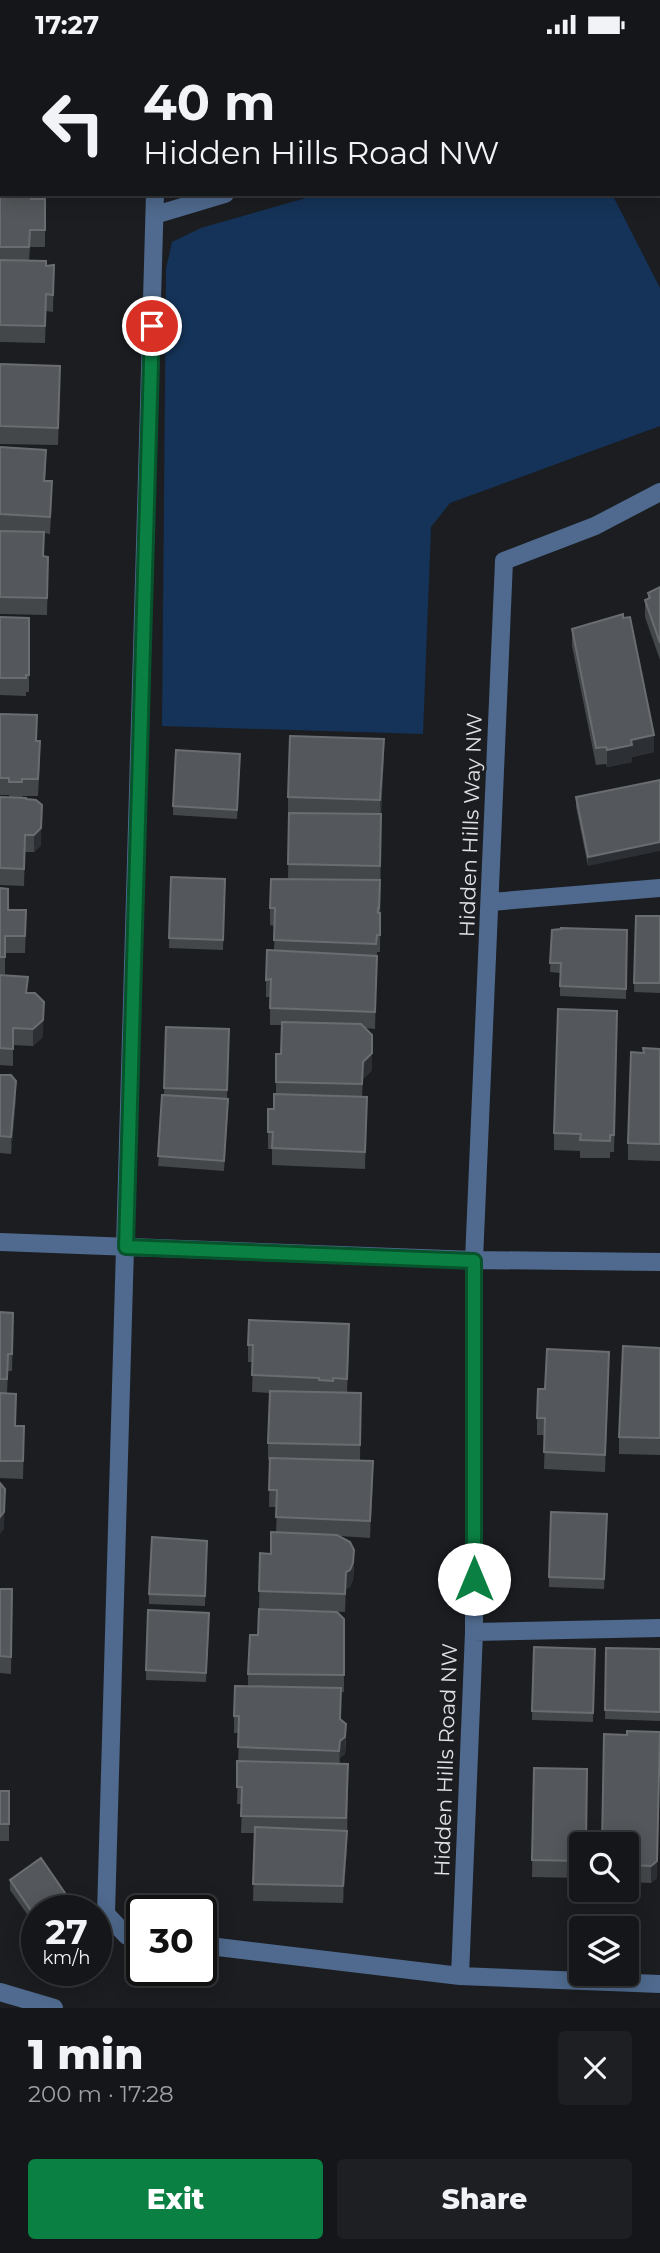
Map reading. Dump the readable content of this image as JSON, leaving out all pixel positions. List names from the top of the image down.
{
  "streets": {
    "street": ["Hidden Hills Way NW", "Hidden Hills Road NW"]
  },
  "crossings": [
    ["Hidden Hills Way NW", "Hidden Hills Road NW"]
  ],
  "page": {
    "status": "17:27",
    "turn": ["40 m", "Hidden Hills Road NW"],
    "speed": "27 km/h",
    "limit": "30",
    "heading": ["1 min", "200 m · 17:28"],
    "buttons": ["Exit", "Share"]
  }
}
